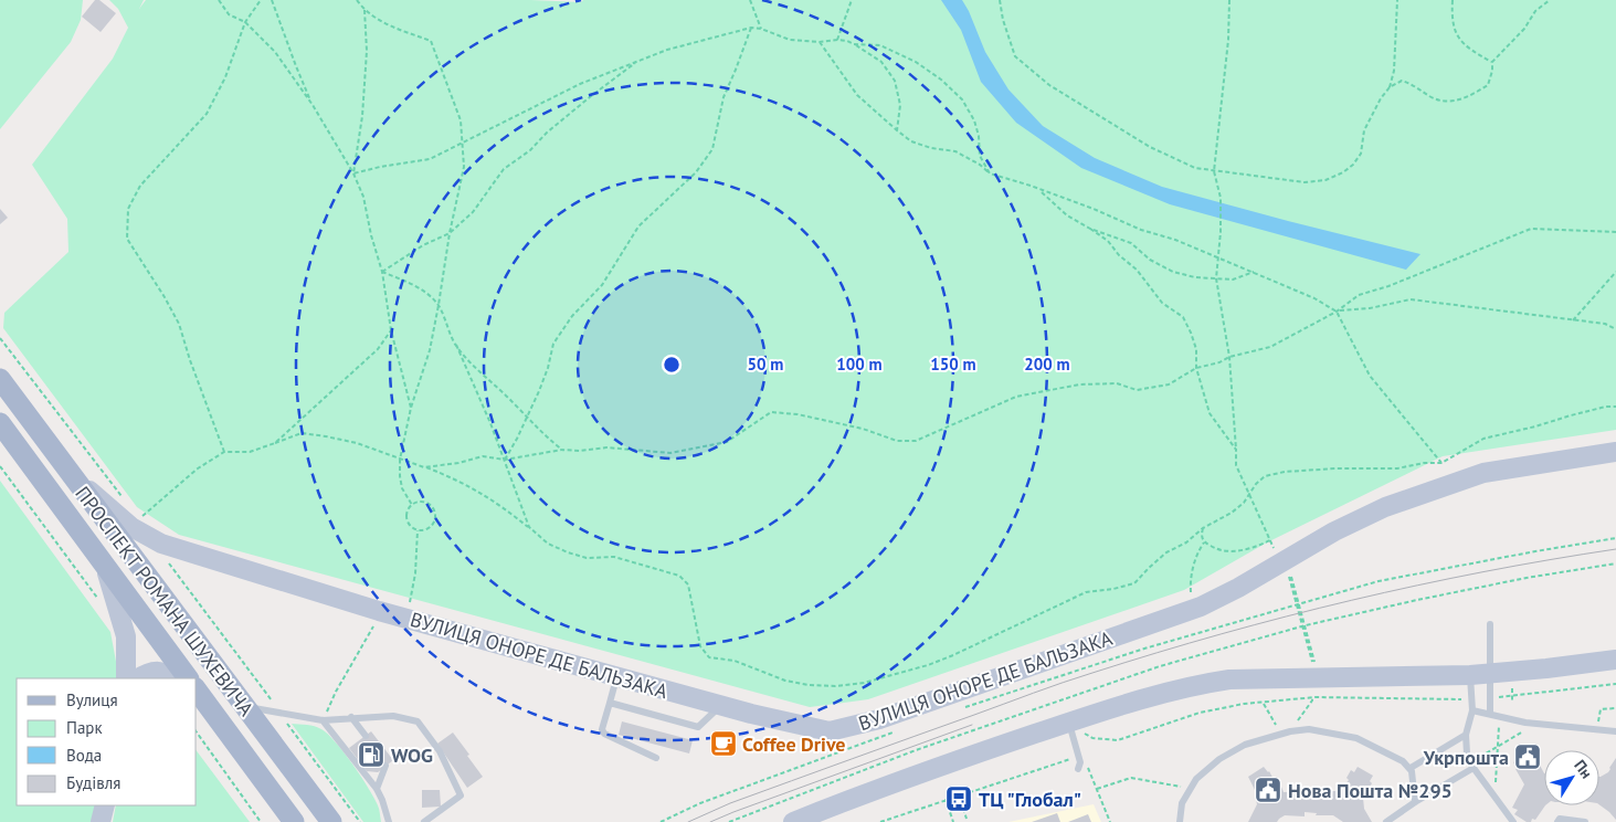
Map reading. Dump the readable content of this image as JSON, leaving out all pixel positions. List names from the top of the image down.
{
  "streets": {
    "main road": ["ПРОСПЕКТ РОМАНА ШУХЕВИЧА", "ВУЛИЦЯ ОНОРЕ ДЕ БАЛЬЗАКА"]
  },
  "crossings": [
    ["ПРОСПЕКТ РОМАНА ШУХЕВИЧА", "ВУЛИЦЯ ОНОРЕ ДЕ БАЛЬЗАКА"]
  ],
  "places": {
    "cafe": ["Coffee Drive"],
    "fuel station": ["WOG"],
    "public building": ["Укрпошта", "Нова Пошта №295"],
    "bus stop": ["ТЦ \"Глобал\""]
  },
  "legend": [
    "Вулиця",
    "Парк",
    "Вода",
    "Будівля"
  ],
  "north": "top right",
  "rings": [
    "50 m",
    "100 m",
    "150 m",
    "200 m"
  ]
}
